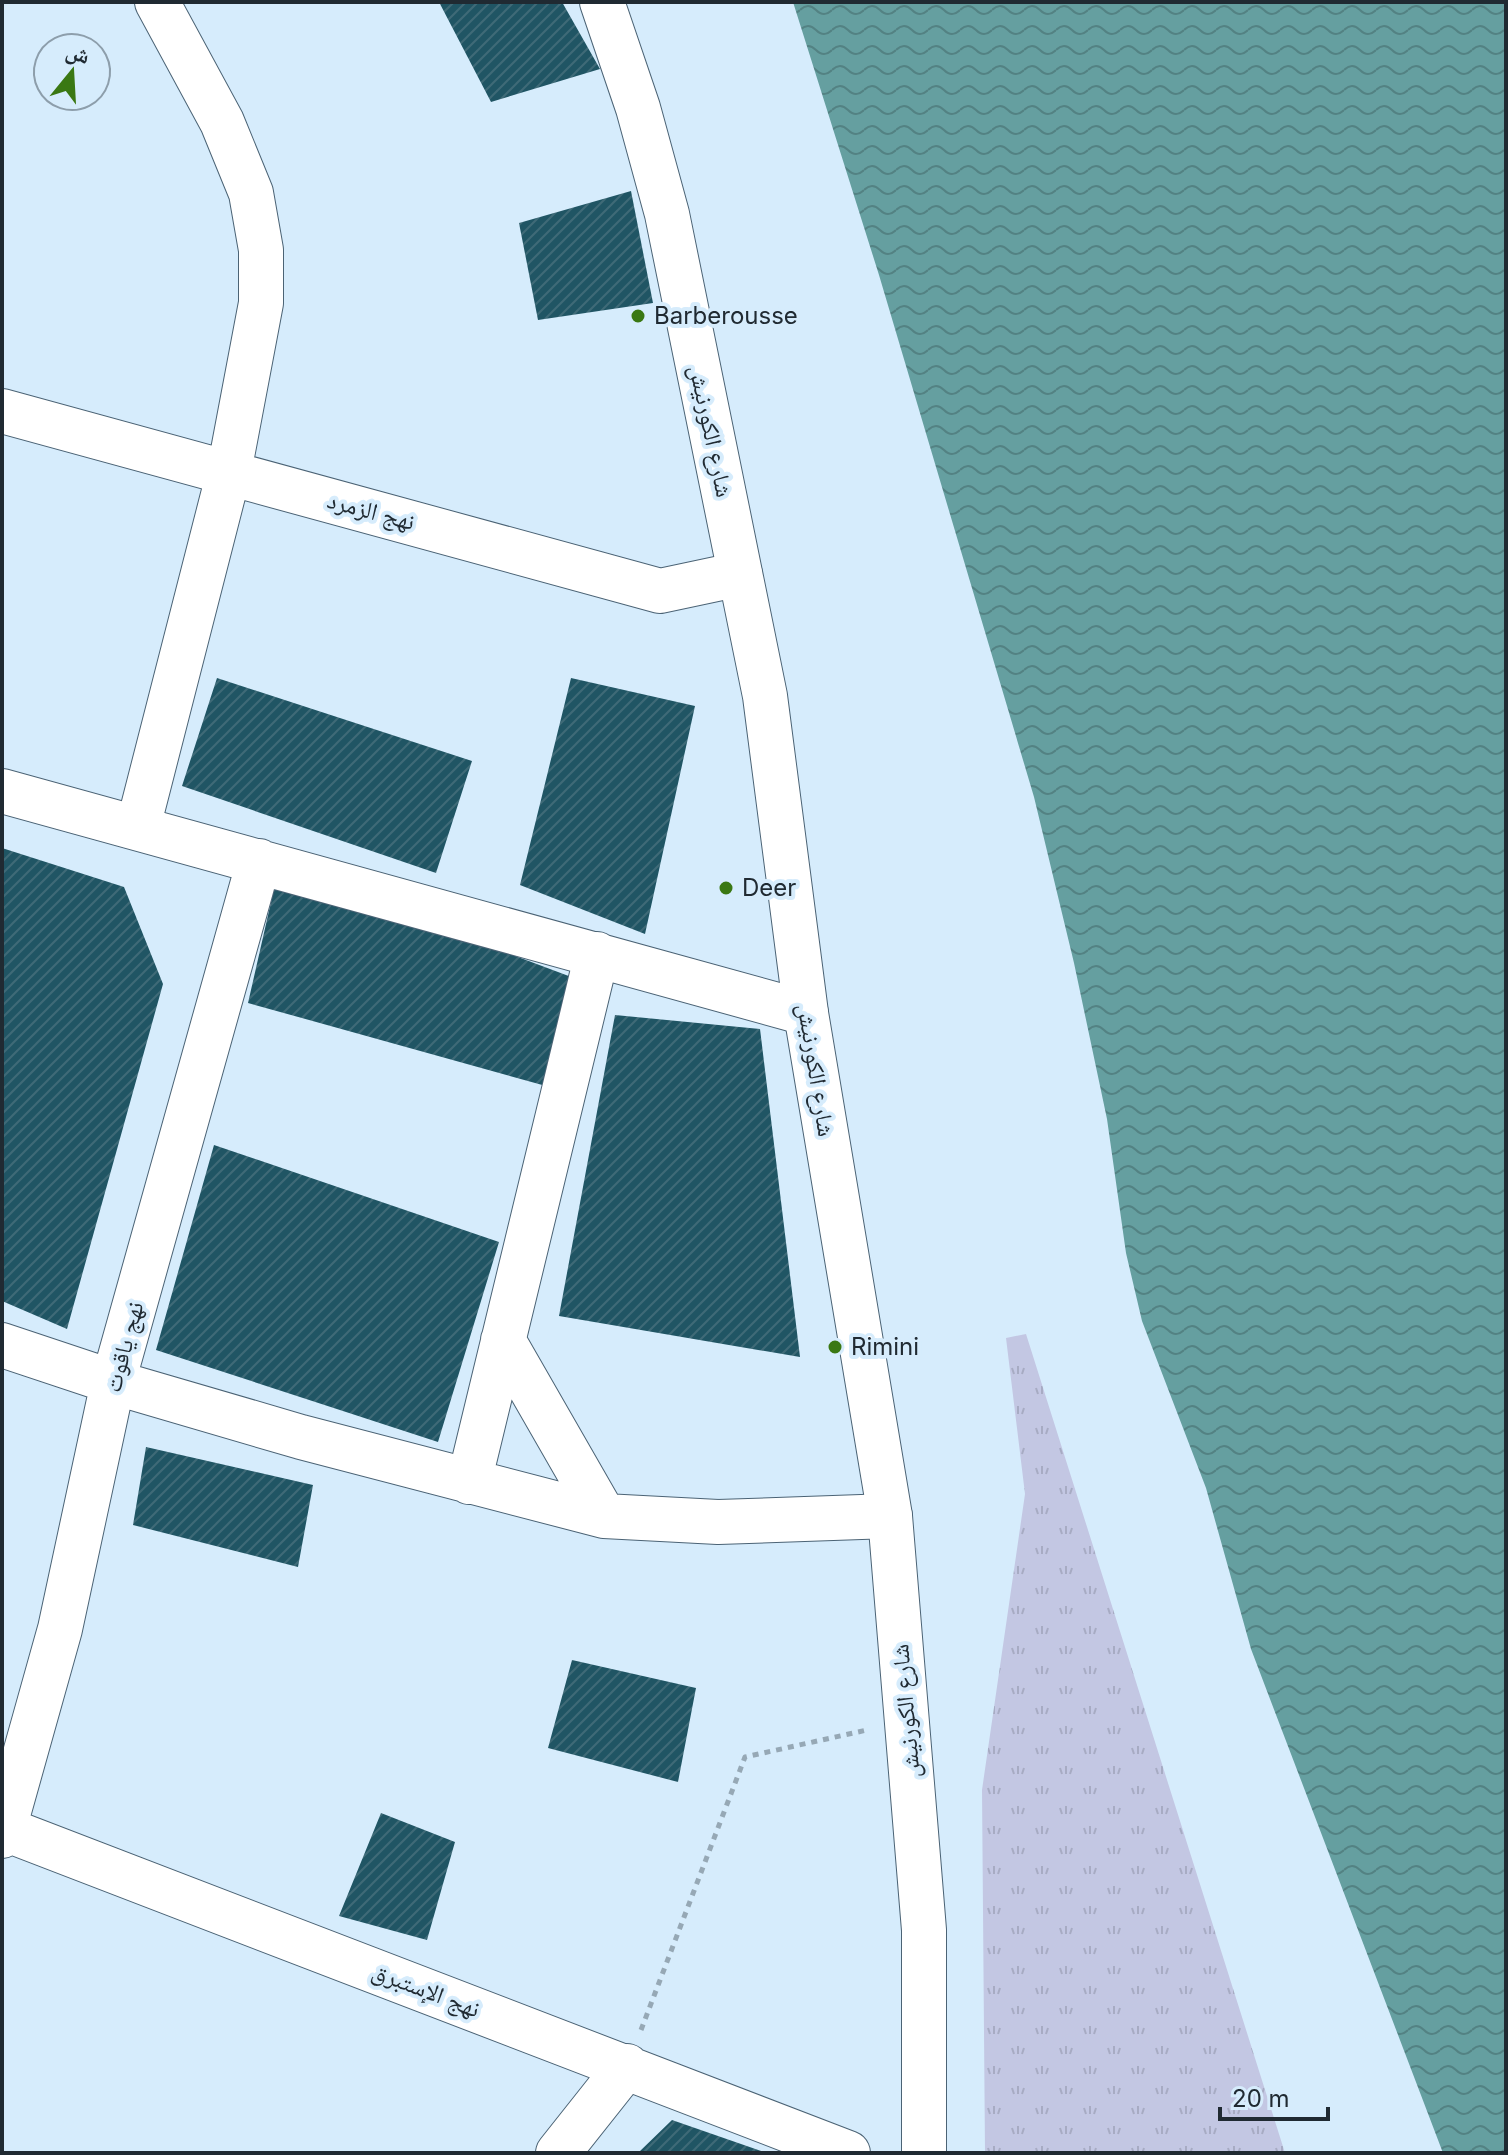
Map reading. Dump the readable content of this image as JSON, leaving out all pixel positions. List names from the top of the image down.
{
  "streets": {
    "street": [
      "شارع الكورنيش",
      "نهج الزمرد",
      "نهج ياقوت",
      "نهج الإستبرق"
    ]
  },
  "crossings": [
    ["شارع الكورنيش", "نهج الزمرد"],
    ["نهج ياقوت", "نهج الإستبرق"]
  ],
  "places": ["Barberousse", "Deer", "Rimini"],
  "scale_bar": "20 m",
  "north": "top"
}
